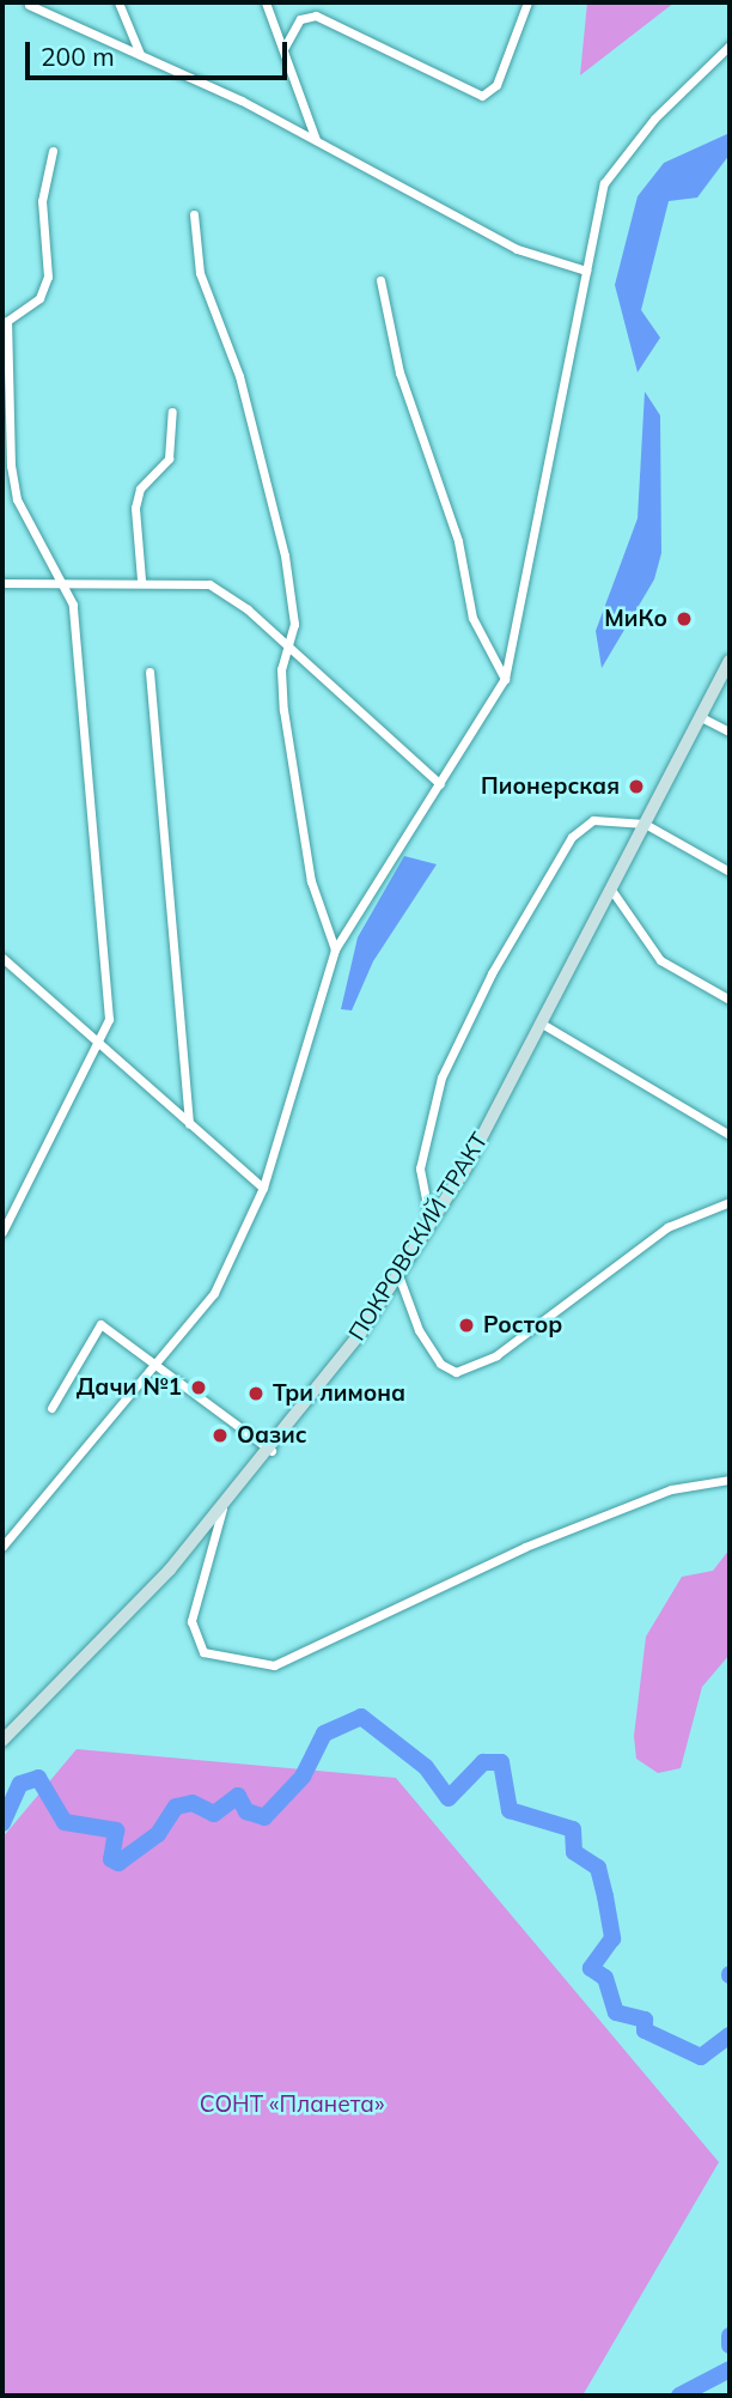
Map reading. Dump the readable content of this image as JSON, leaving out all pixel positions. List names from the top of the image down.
{
  "streets": {
    "main road": ["ПОКРОВСКИЙ ТРАКТ"]
  },
  "parks": ["СОНТ «Планета»"],
  "places": [
    "МиКо",
    "Пионерская",
    "Ростор",
    "Дачи №1",
    "Три лимона",
    "Оазис"
  ],
  "scale_bar": "200 m"
}
